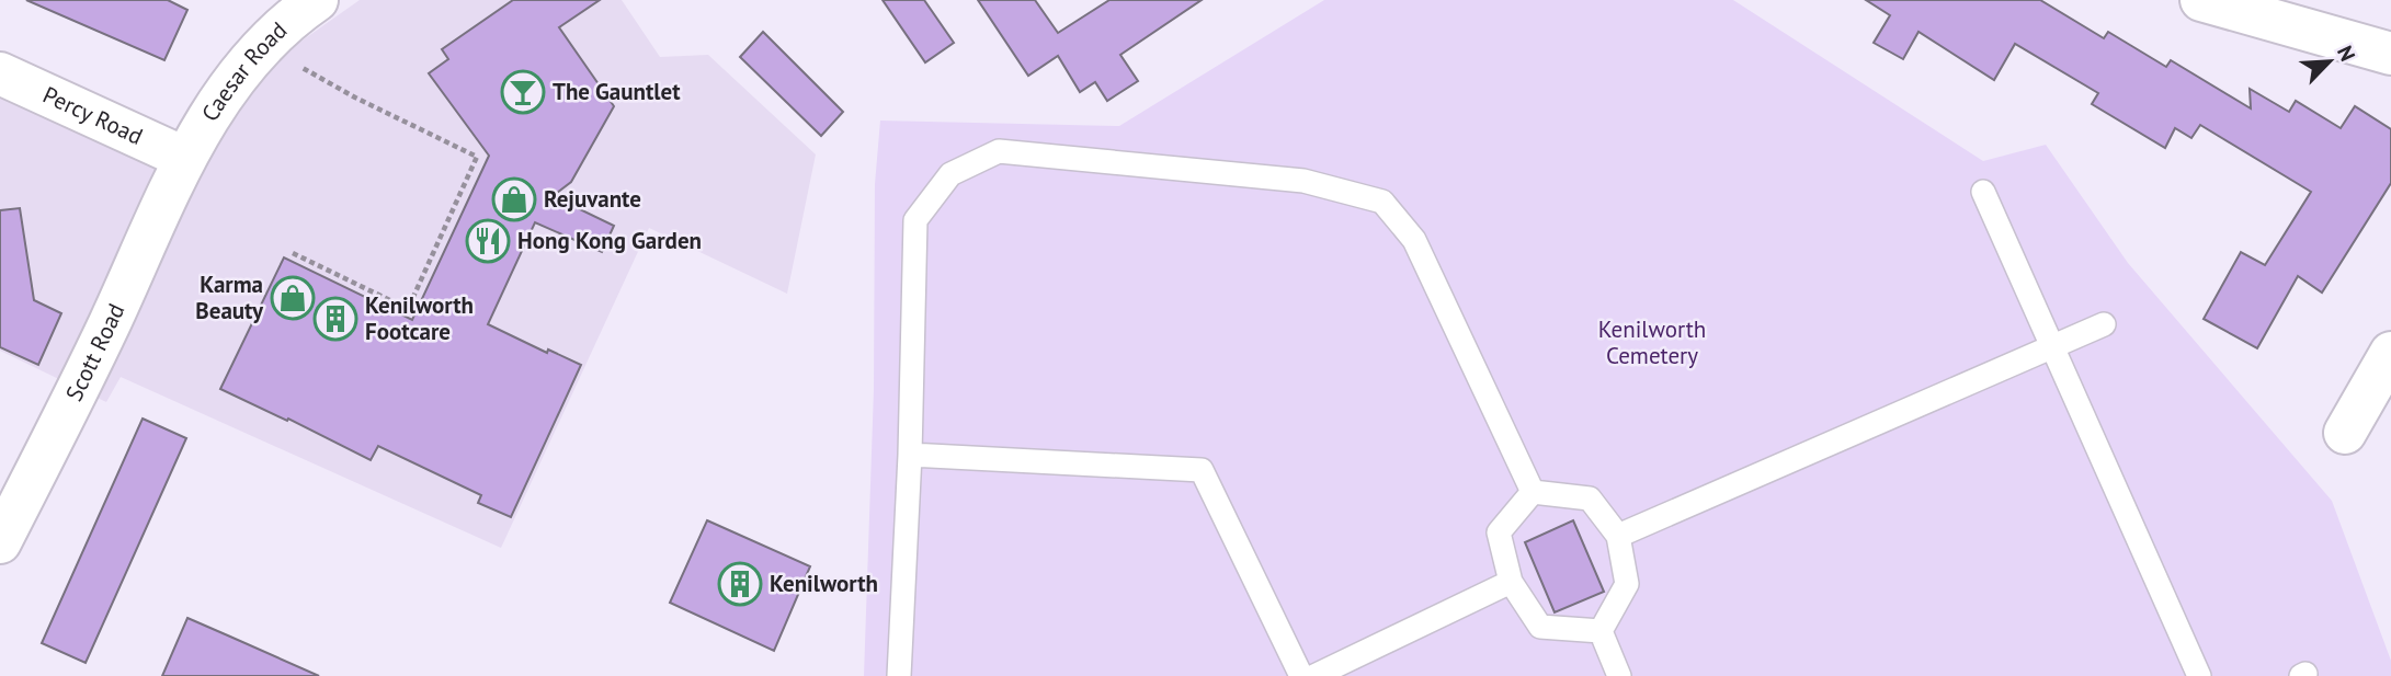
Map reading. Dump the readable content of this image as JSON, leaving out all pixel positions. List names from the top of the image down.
{
  "streets": {
    "street": ["Caesar Road", "Percy Road", "Scott Road"]
  },
  "crossings": [
    ["Caesar Road", "Percy Road"],
    ["Caesar Road", "Scott Road"],
    ["Percy Road", "Scott Road"]
  ],
  "parks": ["Kenilworth Cemetery"],
  "places": {
    "bar": ["The Gauntlet"],
    "shop": ["Rejuvante", "Karma Beauty"],
    "restaurant": ["Hong Kong Garden"],
    "building": ["Kenilworth Footcare", "Kenilworth"]
  },
  "north": "top right"
}
